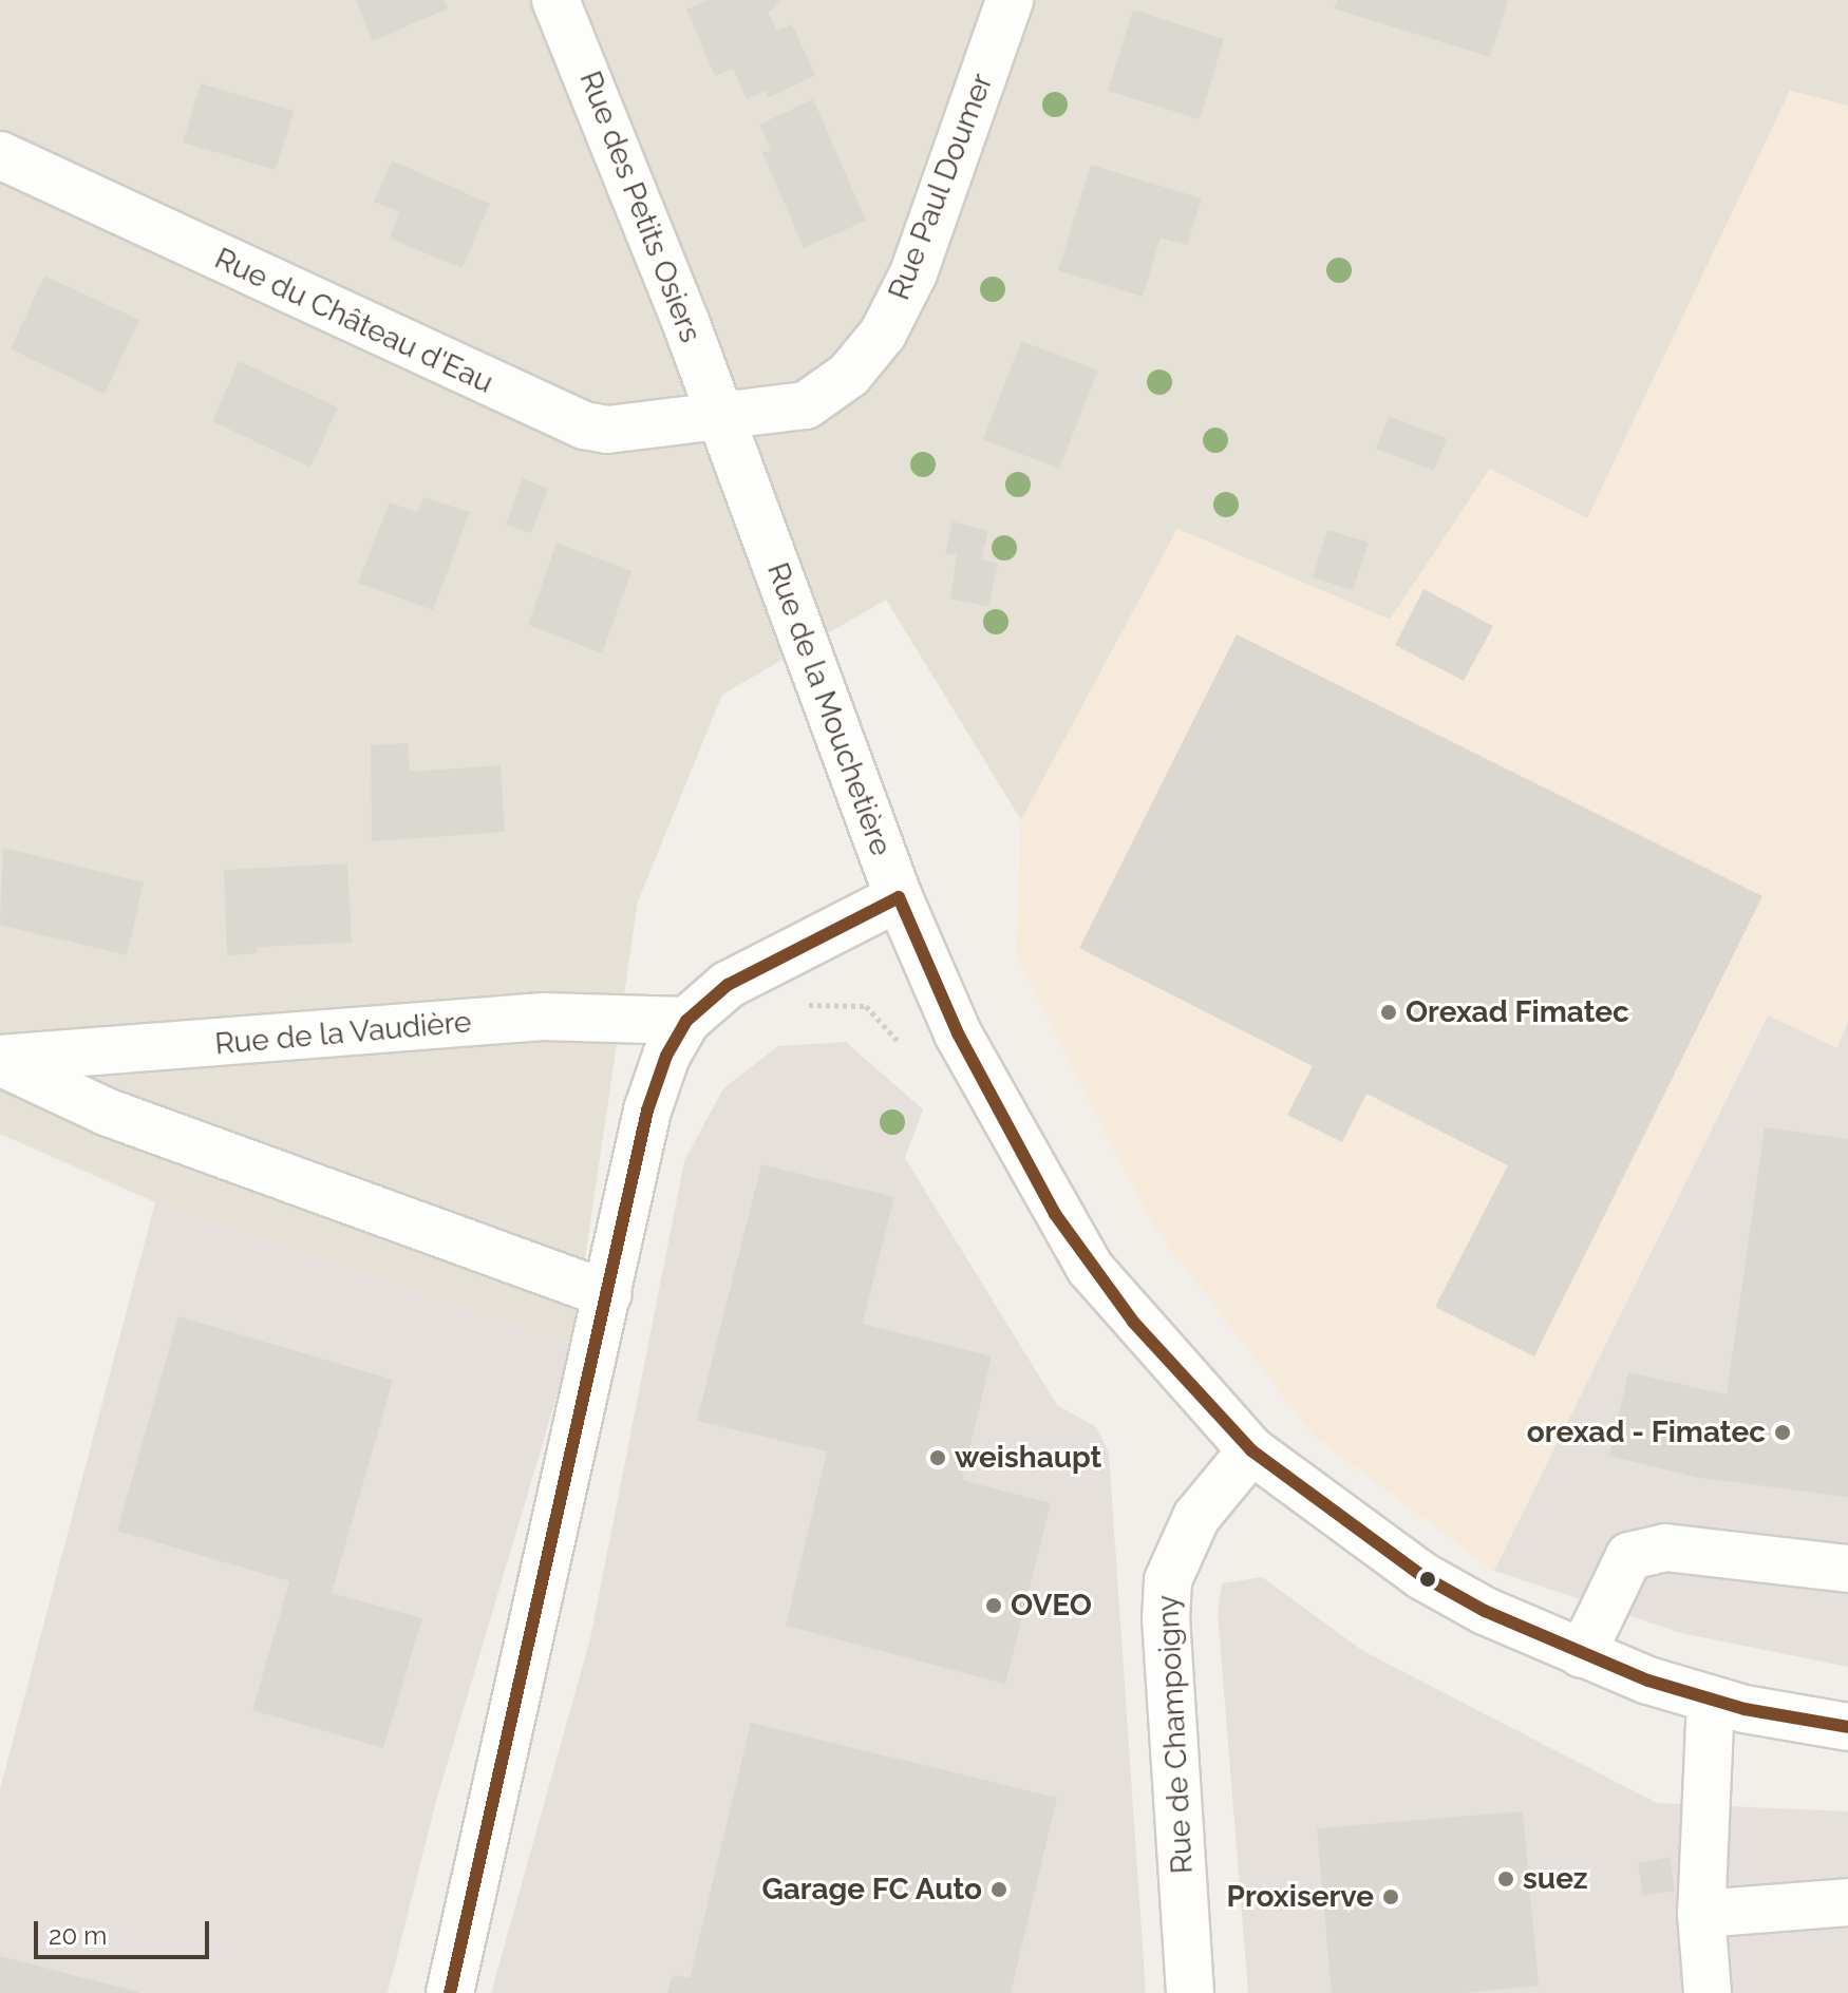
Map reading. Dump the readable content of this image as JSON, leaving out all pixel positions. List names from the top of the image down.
{
  "streets": {
    "street": [
      "Rue Paul Doumer",
      "Rue des Petits Osiers",
      "Rue du Château d'Eau",
      "Rue de la Mouchetière",
      "Rue de la Vaudière",
      "Rue de Champoigny"
    ]
  },
  "crossings": [
    ["Rue Paul Doumer", "Rue des Petits Osiers"],
    ["Rue Paul Doumer", "Rue du Château d'Eau"],
    ["Rue Paul Doumer", "Rue de la Mouchetière"],
    ["Rue des Petits Osiers", "Rue du Château d'Eau"],
    ["Rue des Petits Osiers", "Rue de la Mouchetière"],
    ["Rue du Château d'Eau", "Rue de la Mouchetière"],
    ["Rue de la Mouchetière", "Rue de Champoigny"]
  ],
  "places": [
    "Orexad Fimatec",
    "orexad - Fimatec",
    "weishaupt",
    "OVEO",
    "suez",
    "Garage FC Auto",
    "Proxiserve"
  ],
  "scale_bar": "20 m"
}
